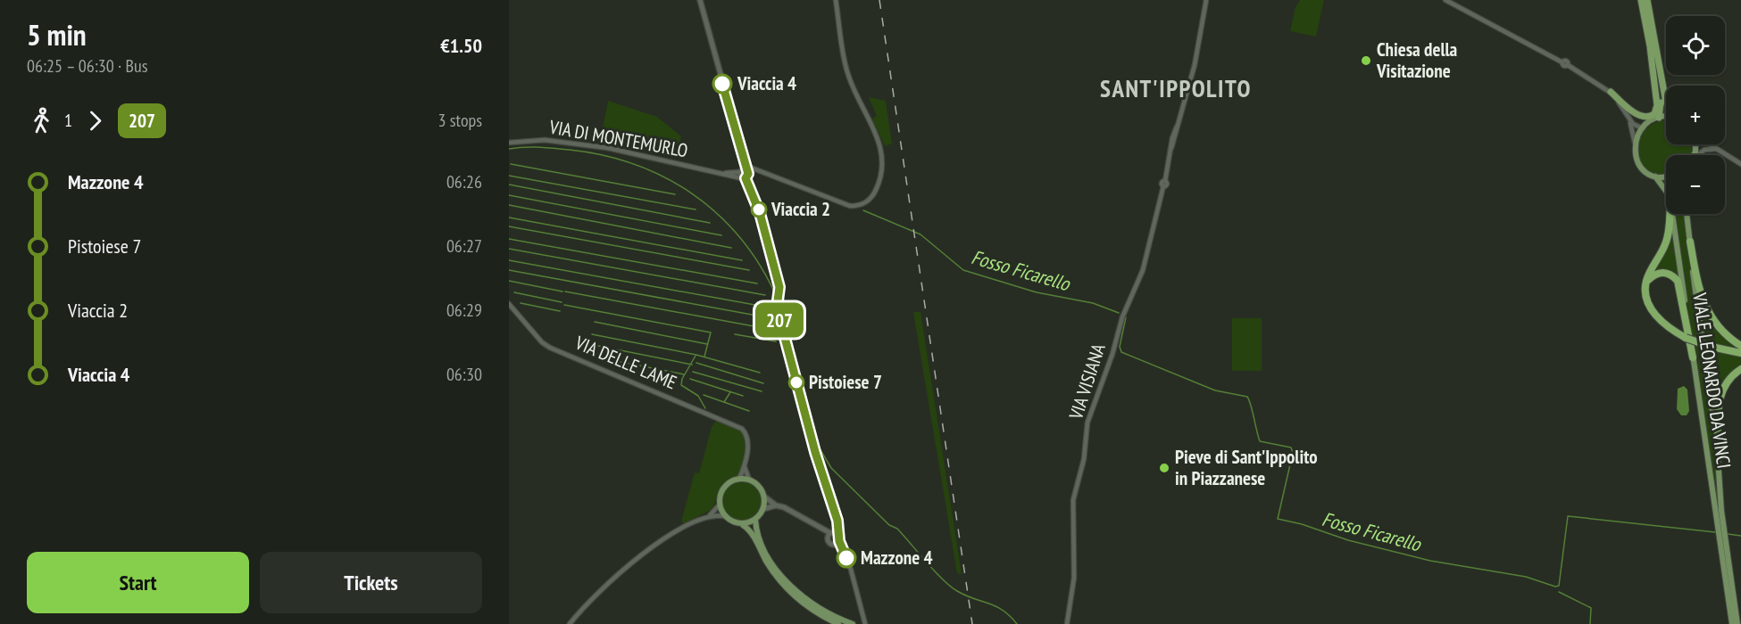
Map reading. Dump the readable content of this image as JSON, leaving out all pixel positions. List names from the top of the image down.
{
  "streets": {
    "main road": ["VIALE LEONARDO DA VINCI"],
    "street": ["VIA DI MONTEMURLO", "VIA DELLE LAME", "VIA VISIANA"]
  },
  "districts": ["SANT'IPPOLITO"],
  "water": ["Fosso Ficarello"],
  "places": [
    "Chiesa della Visitazione",
    "Viaccia 4",
    "Viaccia 2",
    "Pistoiese 7",
    "Pieve di Sant'Ippolito in Piazzanese",
    "Mazzone 4"
  ],
  "lines": ["bus line 207"],
  "page": {
    "heading": ["5 min", "06:25 – 06:30 · Bus", "€1.50"],
    "on_map": "207",
    "map_buttons": ["+", "−"],
    "legs": ["1", "207", "3 stops"],
    "list": [
      {
        "name": "Mazzone 4",
        "value": "06:26"
      },
      {
        "name": "Pistoiese 7",
        "value": "06:27"
      },
      {
        "name": "Viaccia 2",
        "value": "06:29"
      },
      {
        "name": "Viaccia 4",
        "value": "06:30"
      }
    ],
    "buttons": ["Start", "Tickets"]
  }
}
